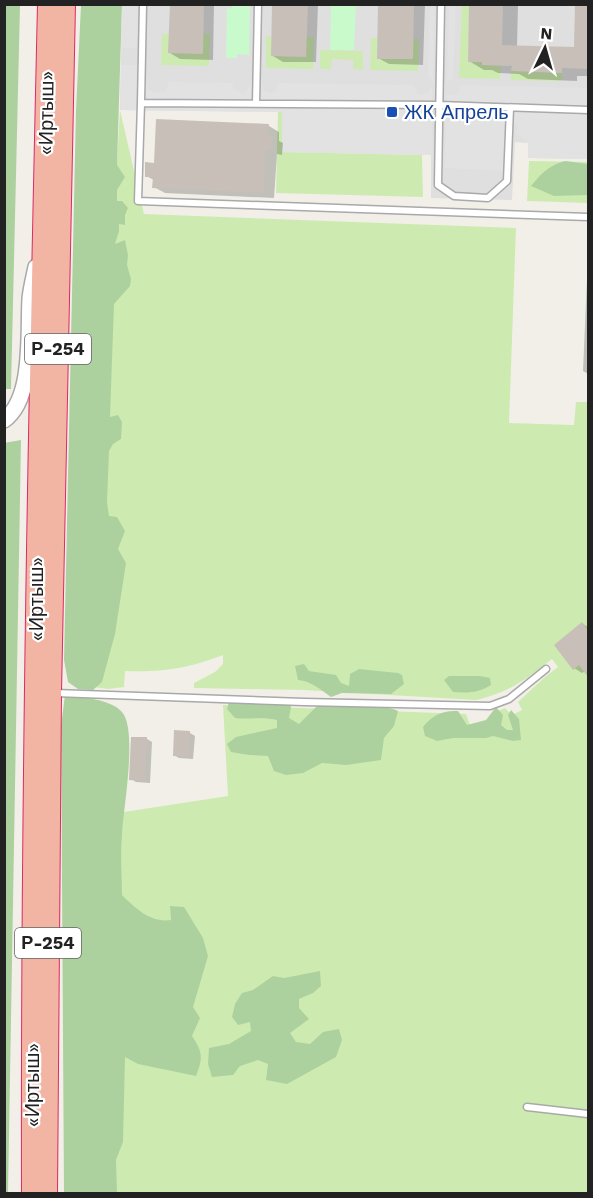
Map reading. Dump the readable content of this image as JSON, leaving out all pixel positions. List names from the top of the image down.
{
  "streets": {
    "highway": ["«Иртыш»", "Р-254"]
  },
  "places": {
    "transit": ["ЖК Апрель"]
  },
  "north": "top"
}
